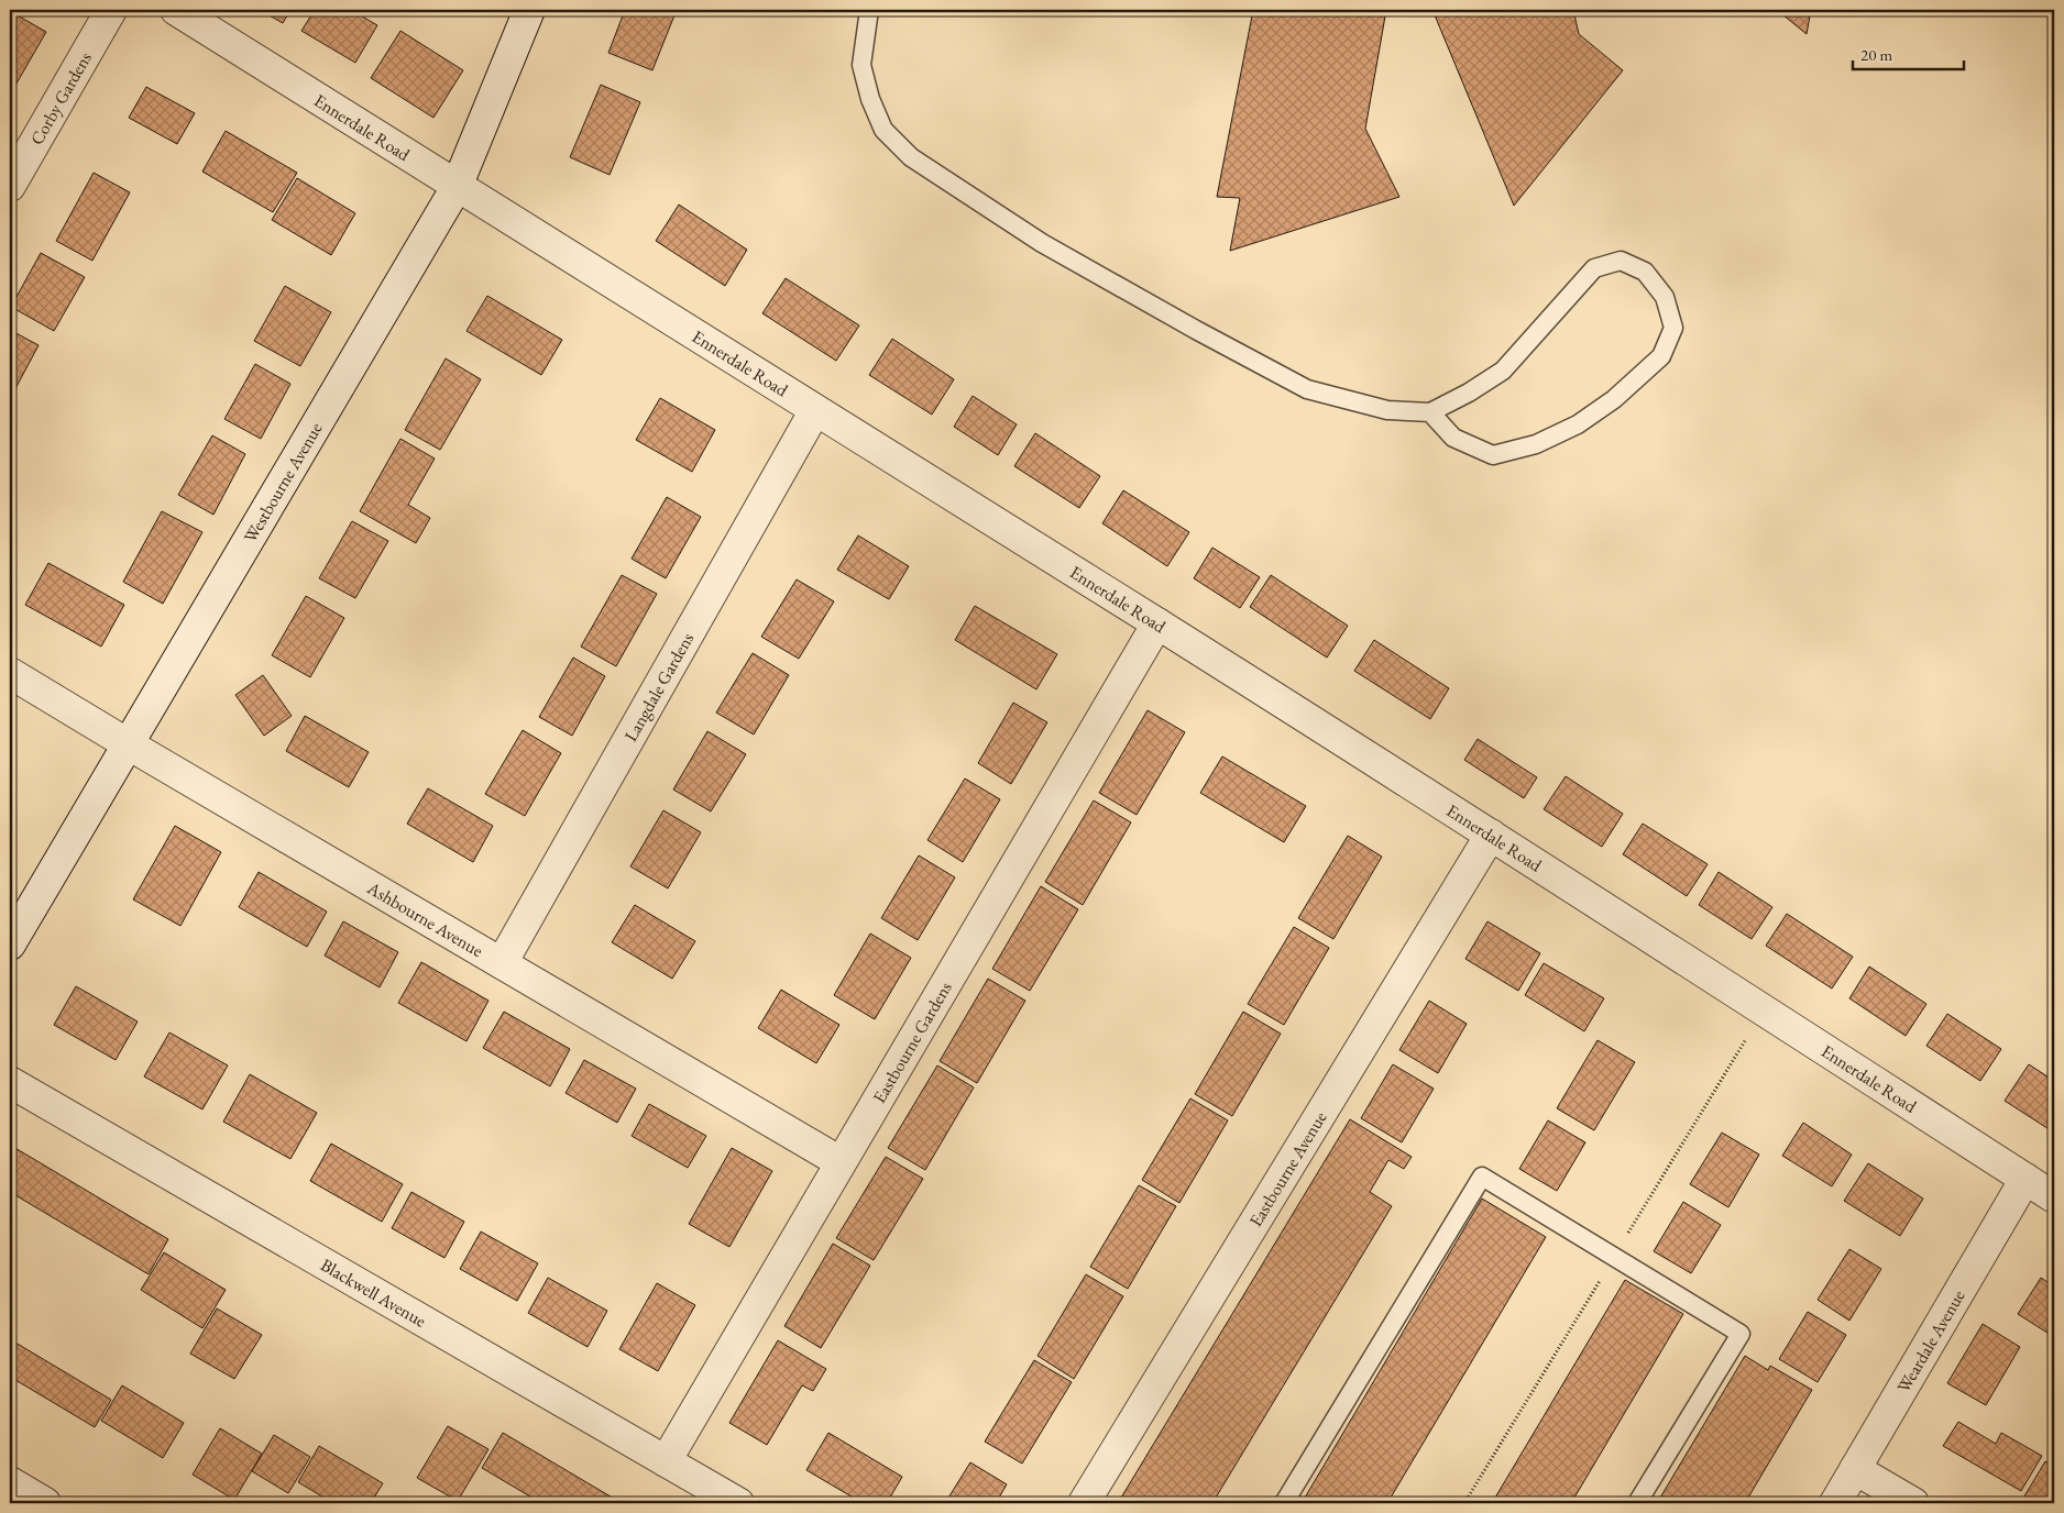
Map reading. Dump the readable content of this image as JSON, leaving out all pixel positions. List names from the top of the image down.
{
  "streets": {
    "street": [
      "Corby Gardens",
      "Ennerdale Road",
      "Westbourne Avenue",
      "Langdale Gardens",
      "Ashbourne Avenue",
      "Eastbourne Gardens",
      "Eastbourne Avenue",
      "Blackwell Avenue",
      "Weardale Avenue"
    ]
  },
  "crossings": [
    ["Ennerdale Road", "Westbourne Avenue"],
    ["Ennerdale Road", "Langdale Gardens"],
    ["Ennerdale Road", "Eastbourne Gardens"],
    ["Ennerdale Road", "Eastbourne Avenue"],
    ["Ennerdale Road", "Weardale Avenue"],
    ["Westbourne Avenue", "Ashbourne Avenue"],
    ["Langdale Gardens", "Ashbourne Avenue"],
    ["Ashbourne Avenue", "Eastbourne Gardens"],
    ["Eastbourne Gardens", "Blackwell Avenue"]
  ],
  "scale_bar": "20 m"
}
